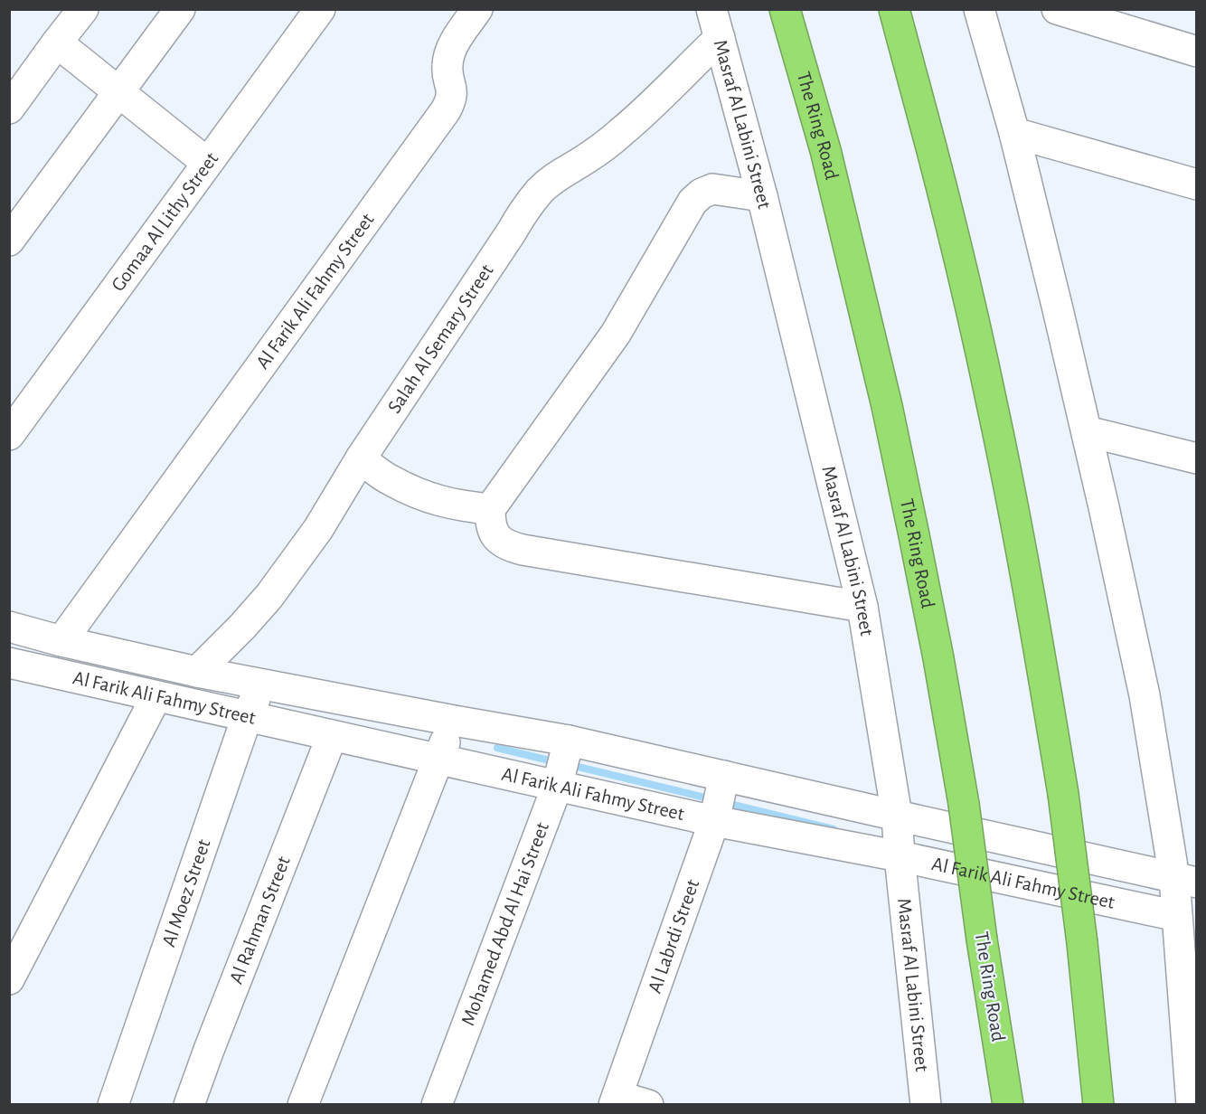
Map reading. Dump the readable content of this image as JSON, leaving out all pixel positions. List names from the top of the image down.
{
  "streets": {
    "highway": ["The Ring Road"],
    "street": [
      "Masraf Al Labini Street",
      "Gomaa Al Lithy Street",
      "Al Farik Ali Fahmy Street",
      "Salah Al Semary Street",
      "Al Moez Street",
      "Al Rahman Street",
      "Mohamed Abd Al Hai Street",
      "Al Labrdi Street"
    ]
  },
  "crossings": [
    ["Masraf Al Labini Street", "Al Farik Ali Fahmy Street"],
    ["Masraf Al Labini Street", "Salah Al Semary Street"],
    ["Al Farik Ali Fahmy Street", "Salah Al Semary Street"],
    ["Al Farik Ali Fahmy Street", "Al Moez Street"],
    ["Al Farik Ali Fahmy Street", "Al Rahman Street"],
    ["Al Farik Ali Fahmy Street", "Mohamed Abd Al Hai Street"],
    ["Al Farik Ali Fahmy Street", "Al Labrdi Street"]
  ]
}
